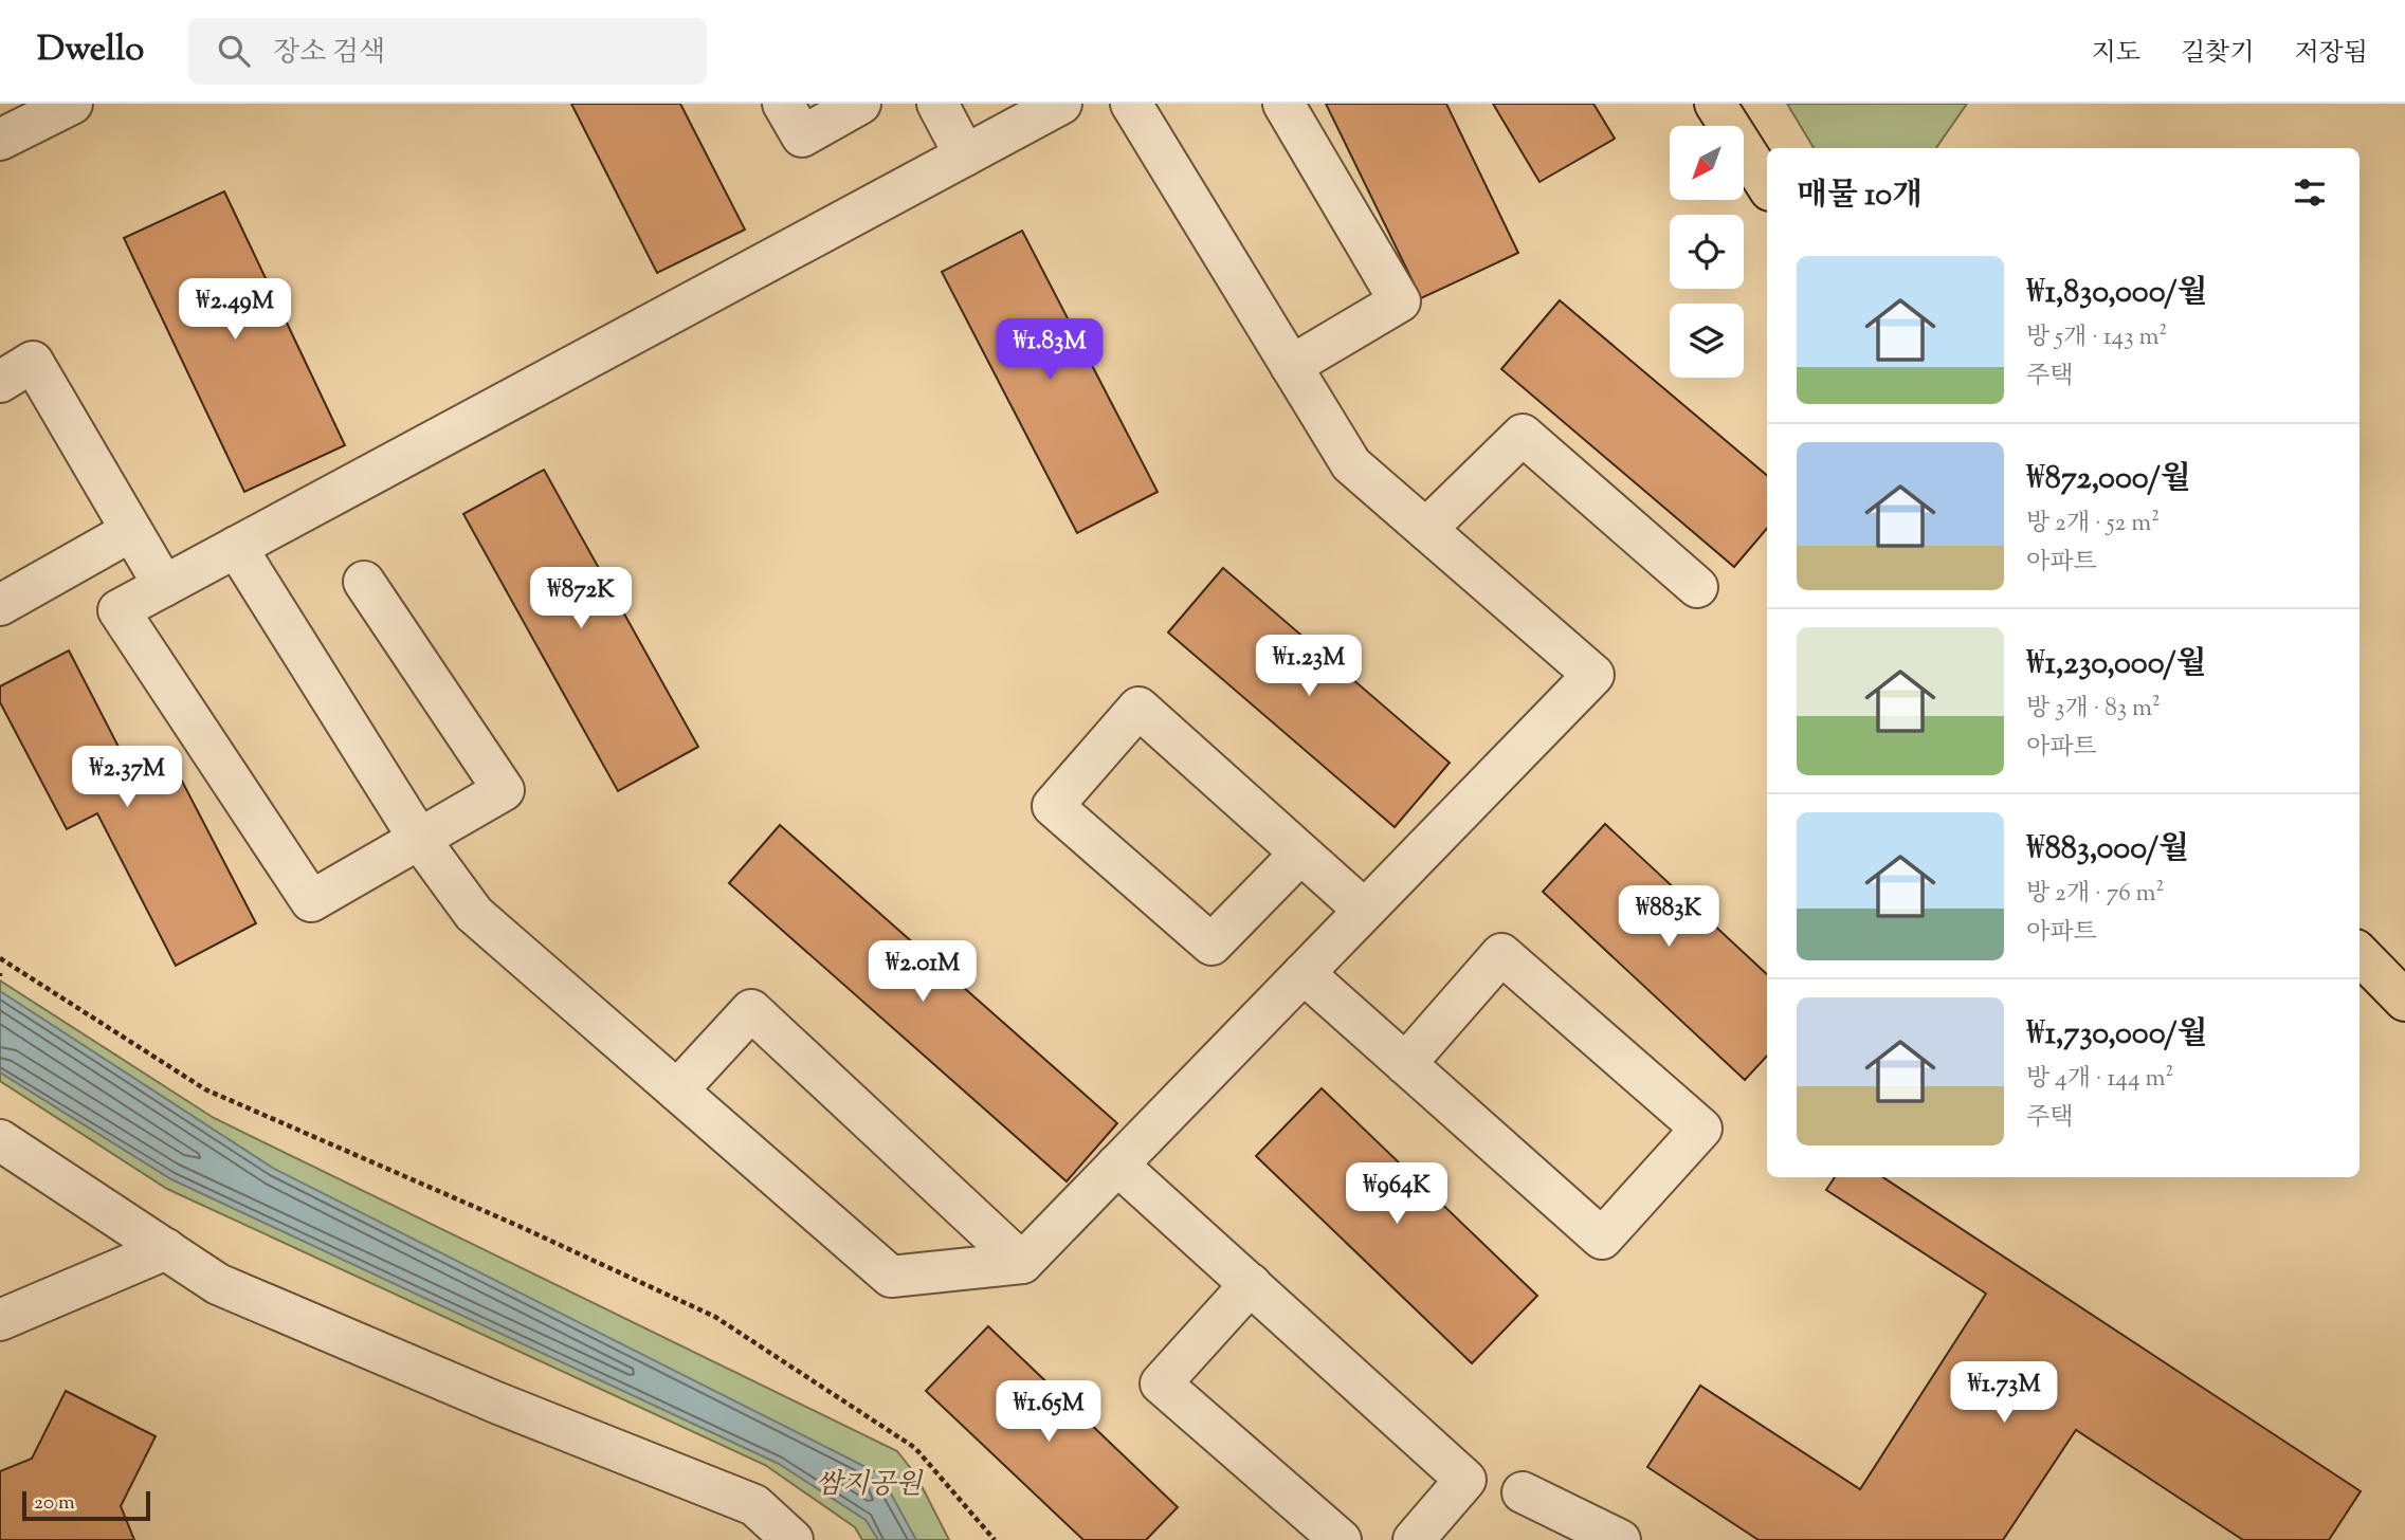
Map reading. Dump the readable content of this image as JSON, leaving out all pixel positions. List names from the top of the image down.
{
  "parks": ["쌈지공원"],
  "scale_bar": "20 m",
  "north": "bottom left",
  "page": {
    "header": "Dwello",
    "search": "장소 검색",
    "nav": ["지도", "길찾기", "저장됨"],
    "heading": "매물 10개",
    "list": [
      {
        "name": "₩1,830,000/월",
        "note": "방 5개 · 143 m² · 주택"
      },
      {
        "name": "₩872,000/월",
        "note": "방 2개 · 52 m² · 아파트"
      },
      {
        "name": "₩1,230,000/월",
        "note": "방 3개 · 83 m² · 아파트"
      },
      {
        "name": "₩883,000/월",
        "note": "방 2개 · 76 m² · 아파트"
      },
      {
        "name": "₩1,730,000/월",
        "note": "방 4개 · 144 m² · 주택"
      }
    ],
    "price": [
      "₩2.49M",
      "₩1.83M",
      "₩872K",
      "₩1.23M",
      "₩2.37M",
      "₩883K",
      "₩2.01M",
      "₩964K",
      "₩1.73M",
      "₩1.65M"
    ],
    "scale": "20 m"
  }
}
